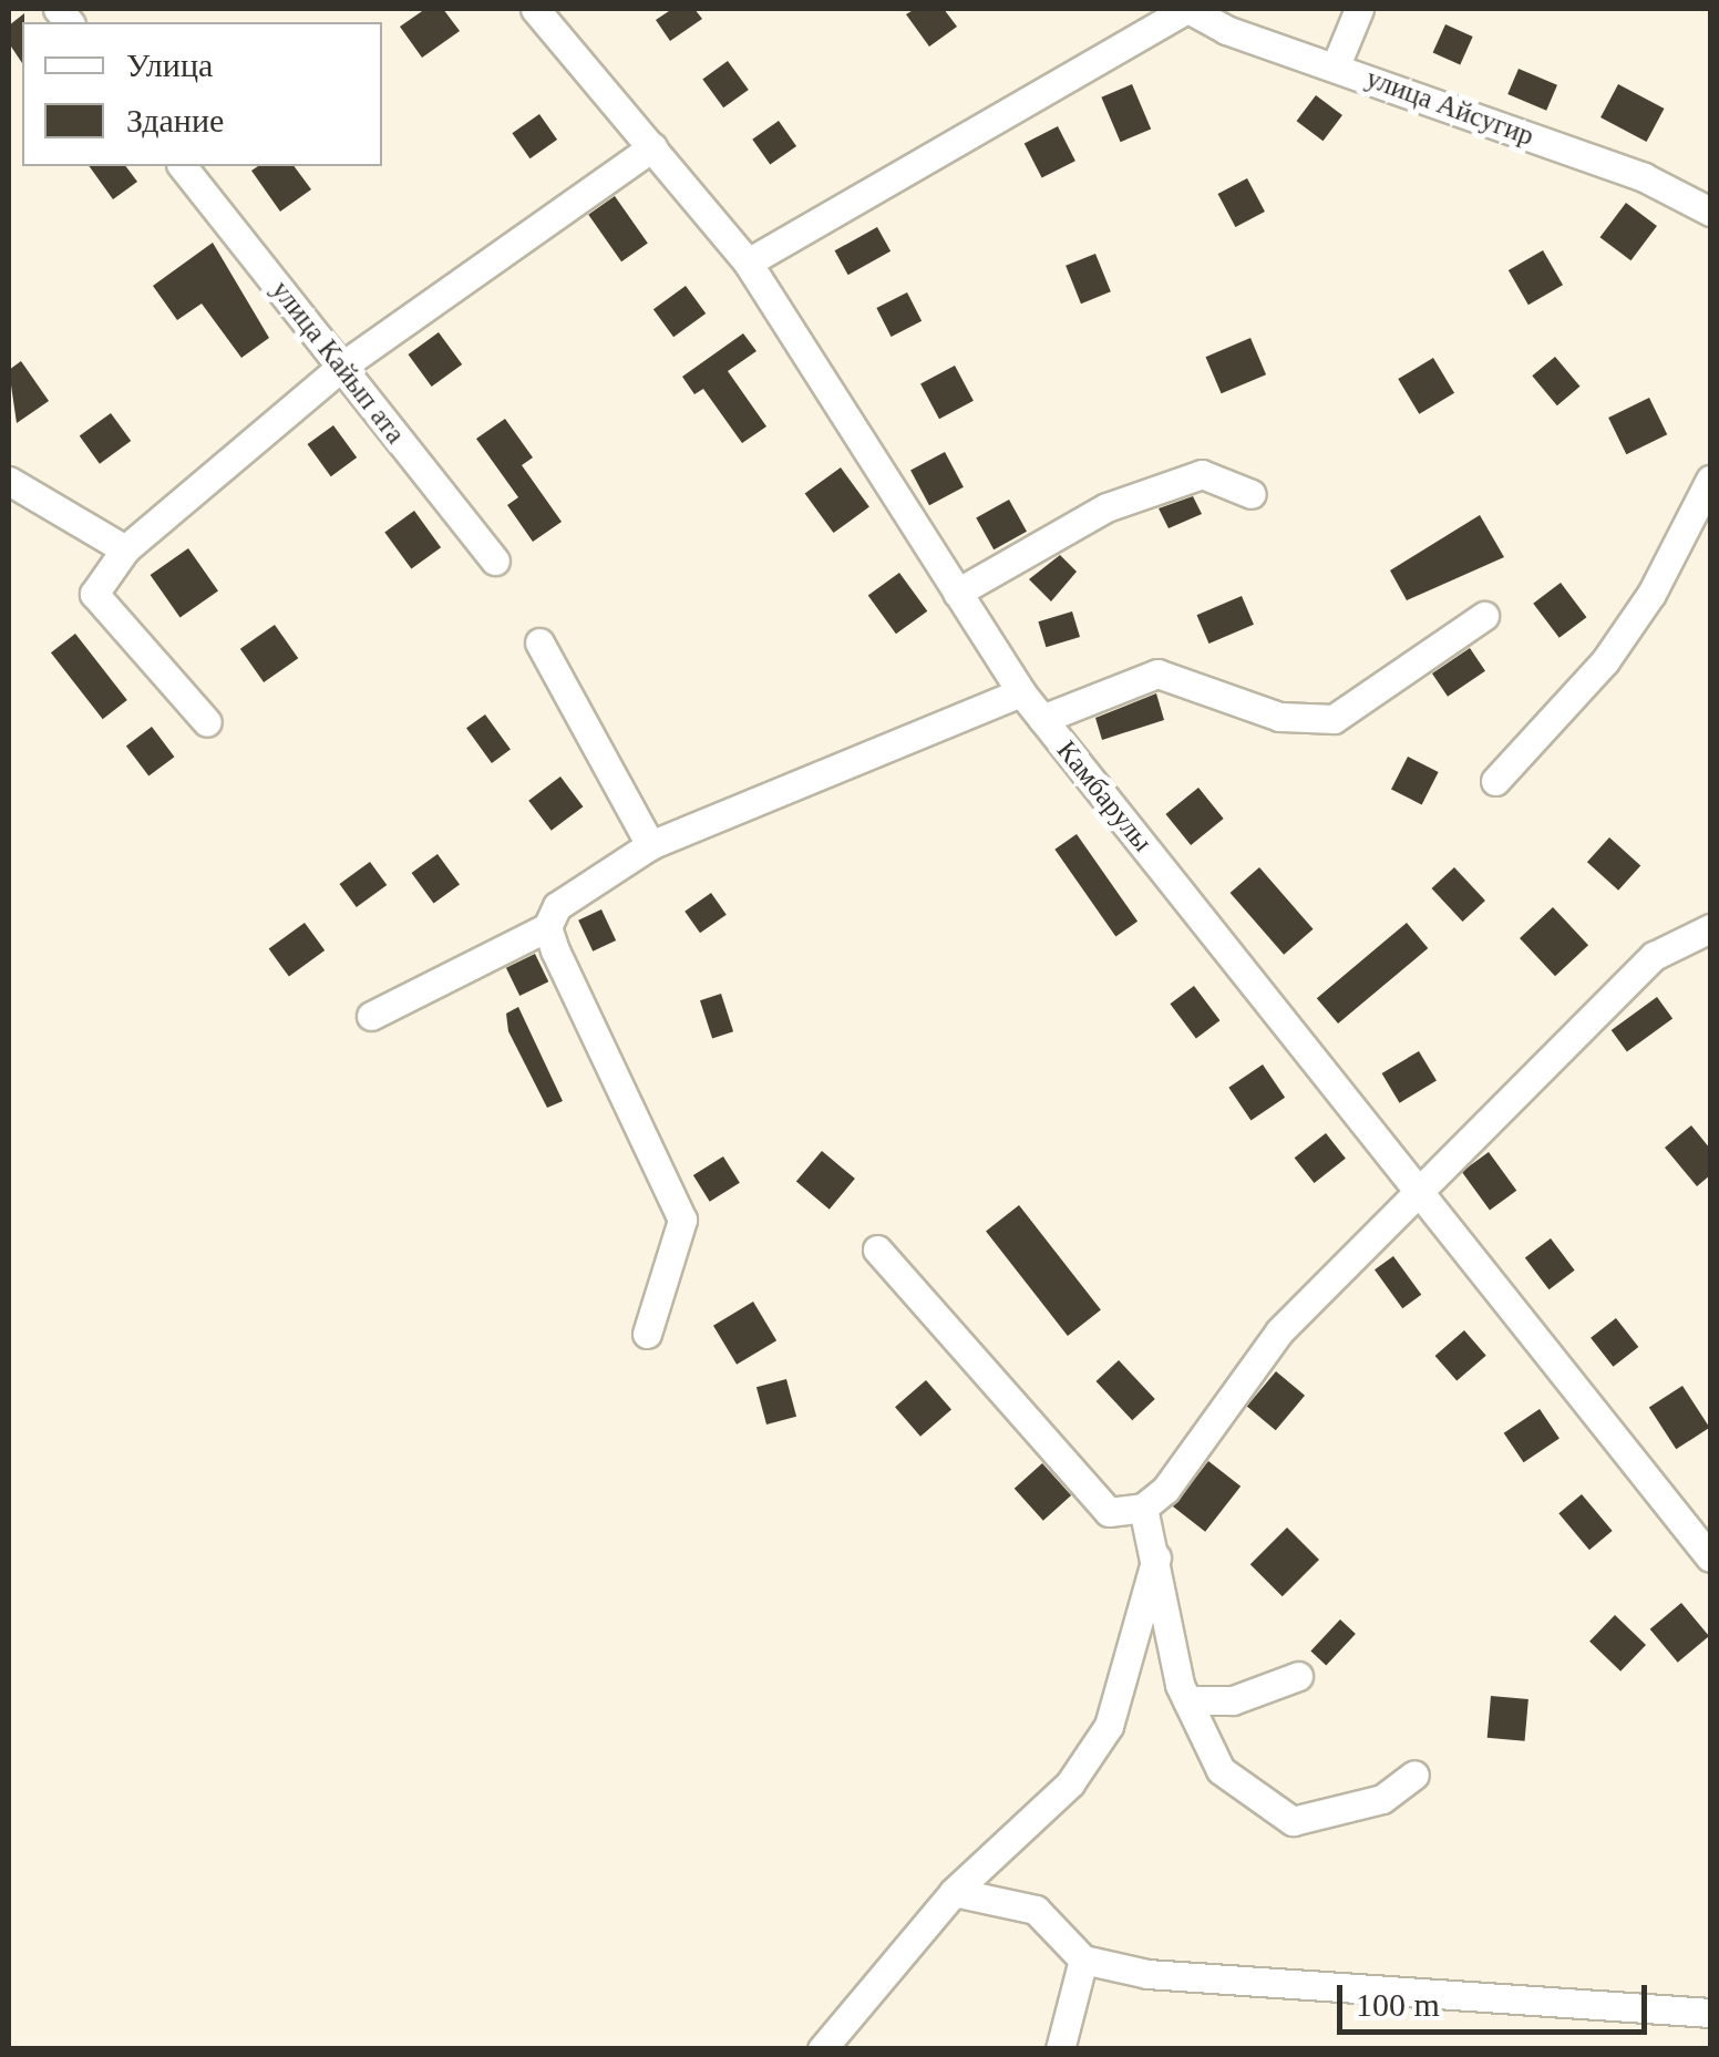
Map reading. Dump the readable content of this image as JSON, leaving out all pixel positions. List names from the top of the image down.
{
  "streets": {
    "street": ["улица Айсугир", "улица Кайып ата", "Камбарулы"]
  },
  "legend": ["Улица", "Здание"],
  "scale_bar": "100 m"
}
